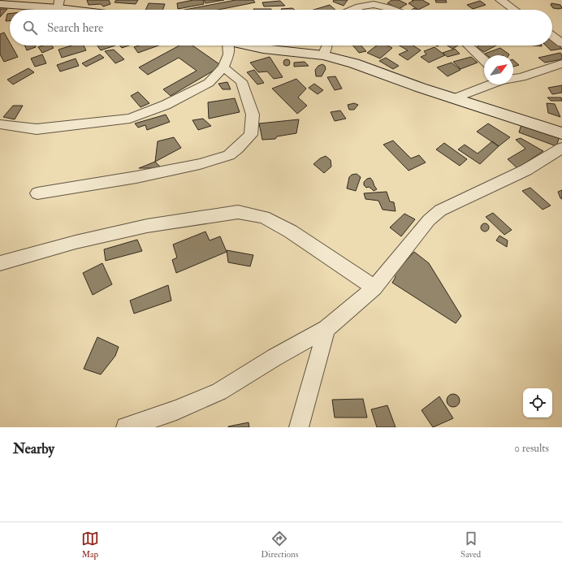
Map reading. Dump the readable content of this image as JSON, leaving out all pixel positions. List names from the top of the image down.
{
  "north": "top right",
  "page": {
    "search": "Search here",
    "heading": ["Nearby", "0 results"],
    "nav": ["Map", "Directions", "Saved"]
  }
}
